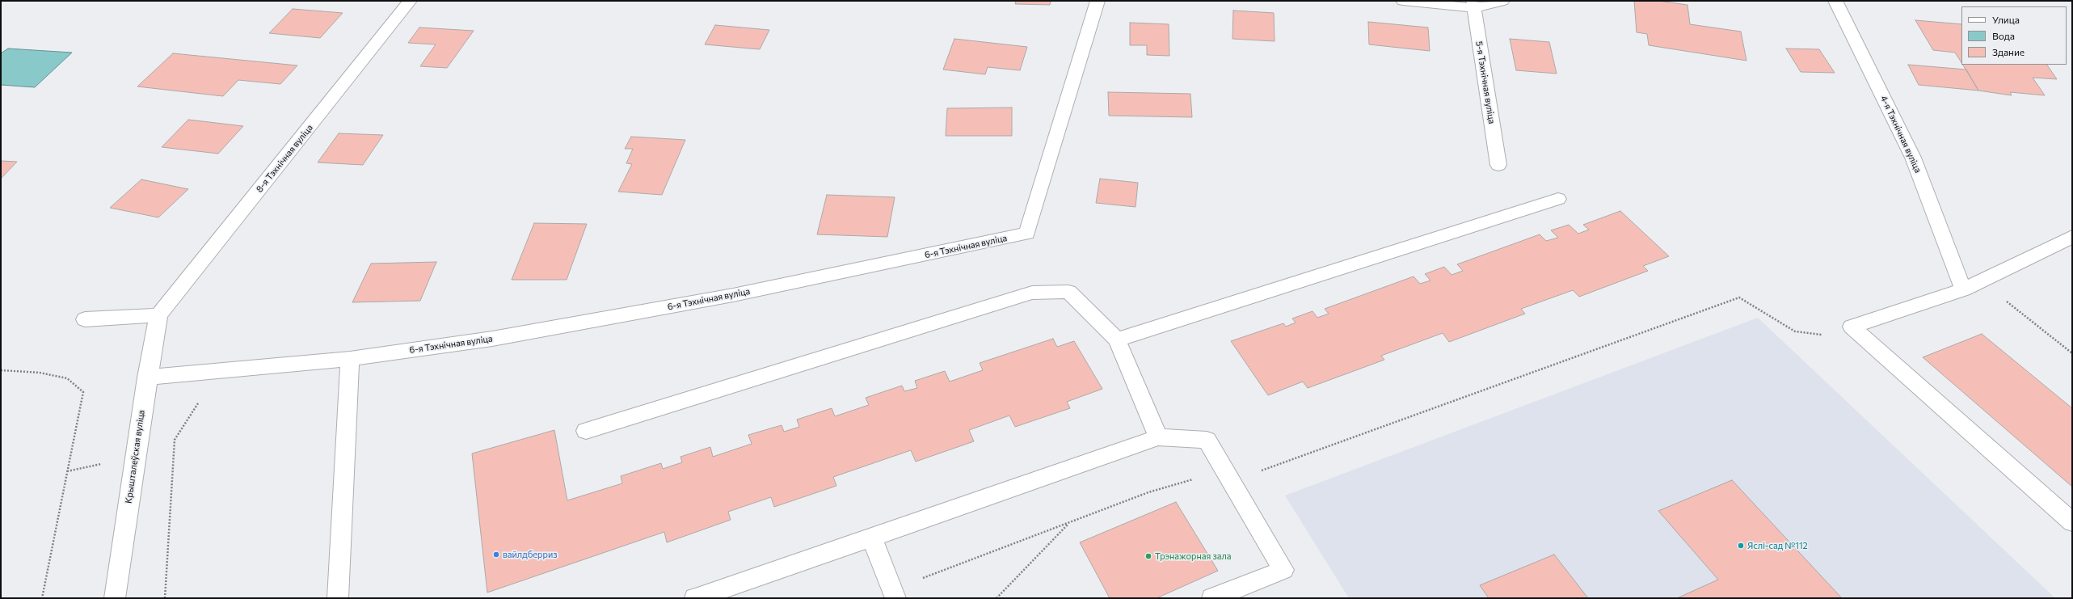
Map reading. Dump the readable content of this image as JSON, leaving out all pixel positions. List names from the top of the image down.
{
  "streets": {
    "street": [
      "5-я Тэхнічная вуліца",
      "4-я Тэхнічная вуліца",
      "8-я Тэхнічная вуліца",
      "6-я Тэхнічная вуліца",
      "Крышталеўская вуліца"
    ]
  },
  "crossings": [
    ["8-я Тэхнічная вуліца", "Крышталеўская вуліца"],
    ["6-я Тэхнічная вуліца", "Крышталеўская вуліца"]
  ],
  "places": ["Яслі-сад №112", "вайлдберриз", "Трэнажорная зала"],
  "legend": ["Улица", "Вода", "Здание"]
}
